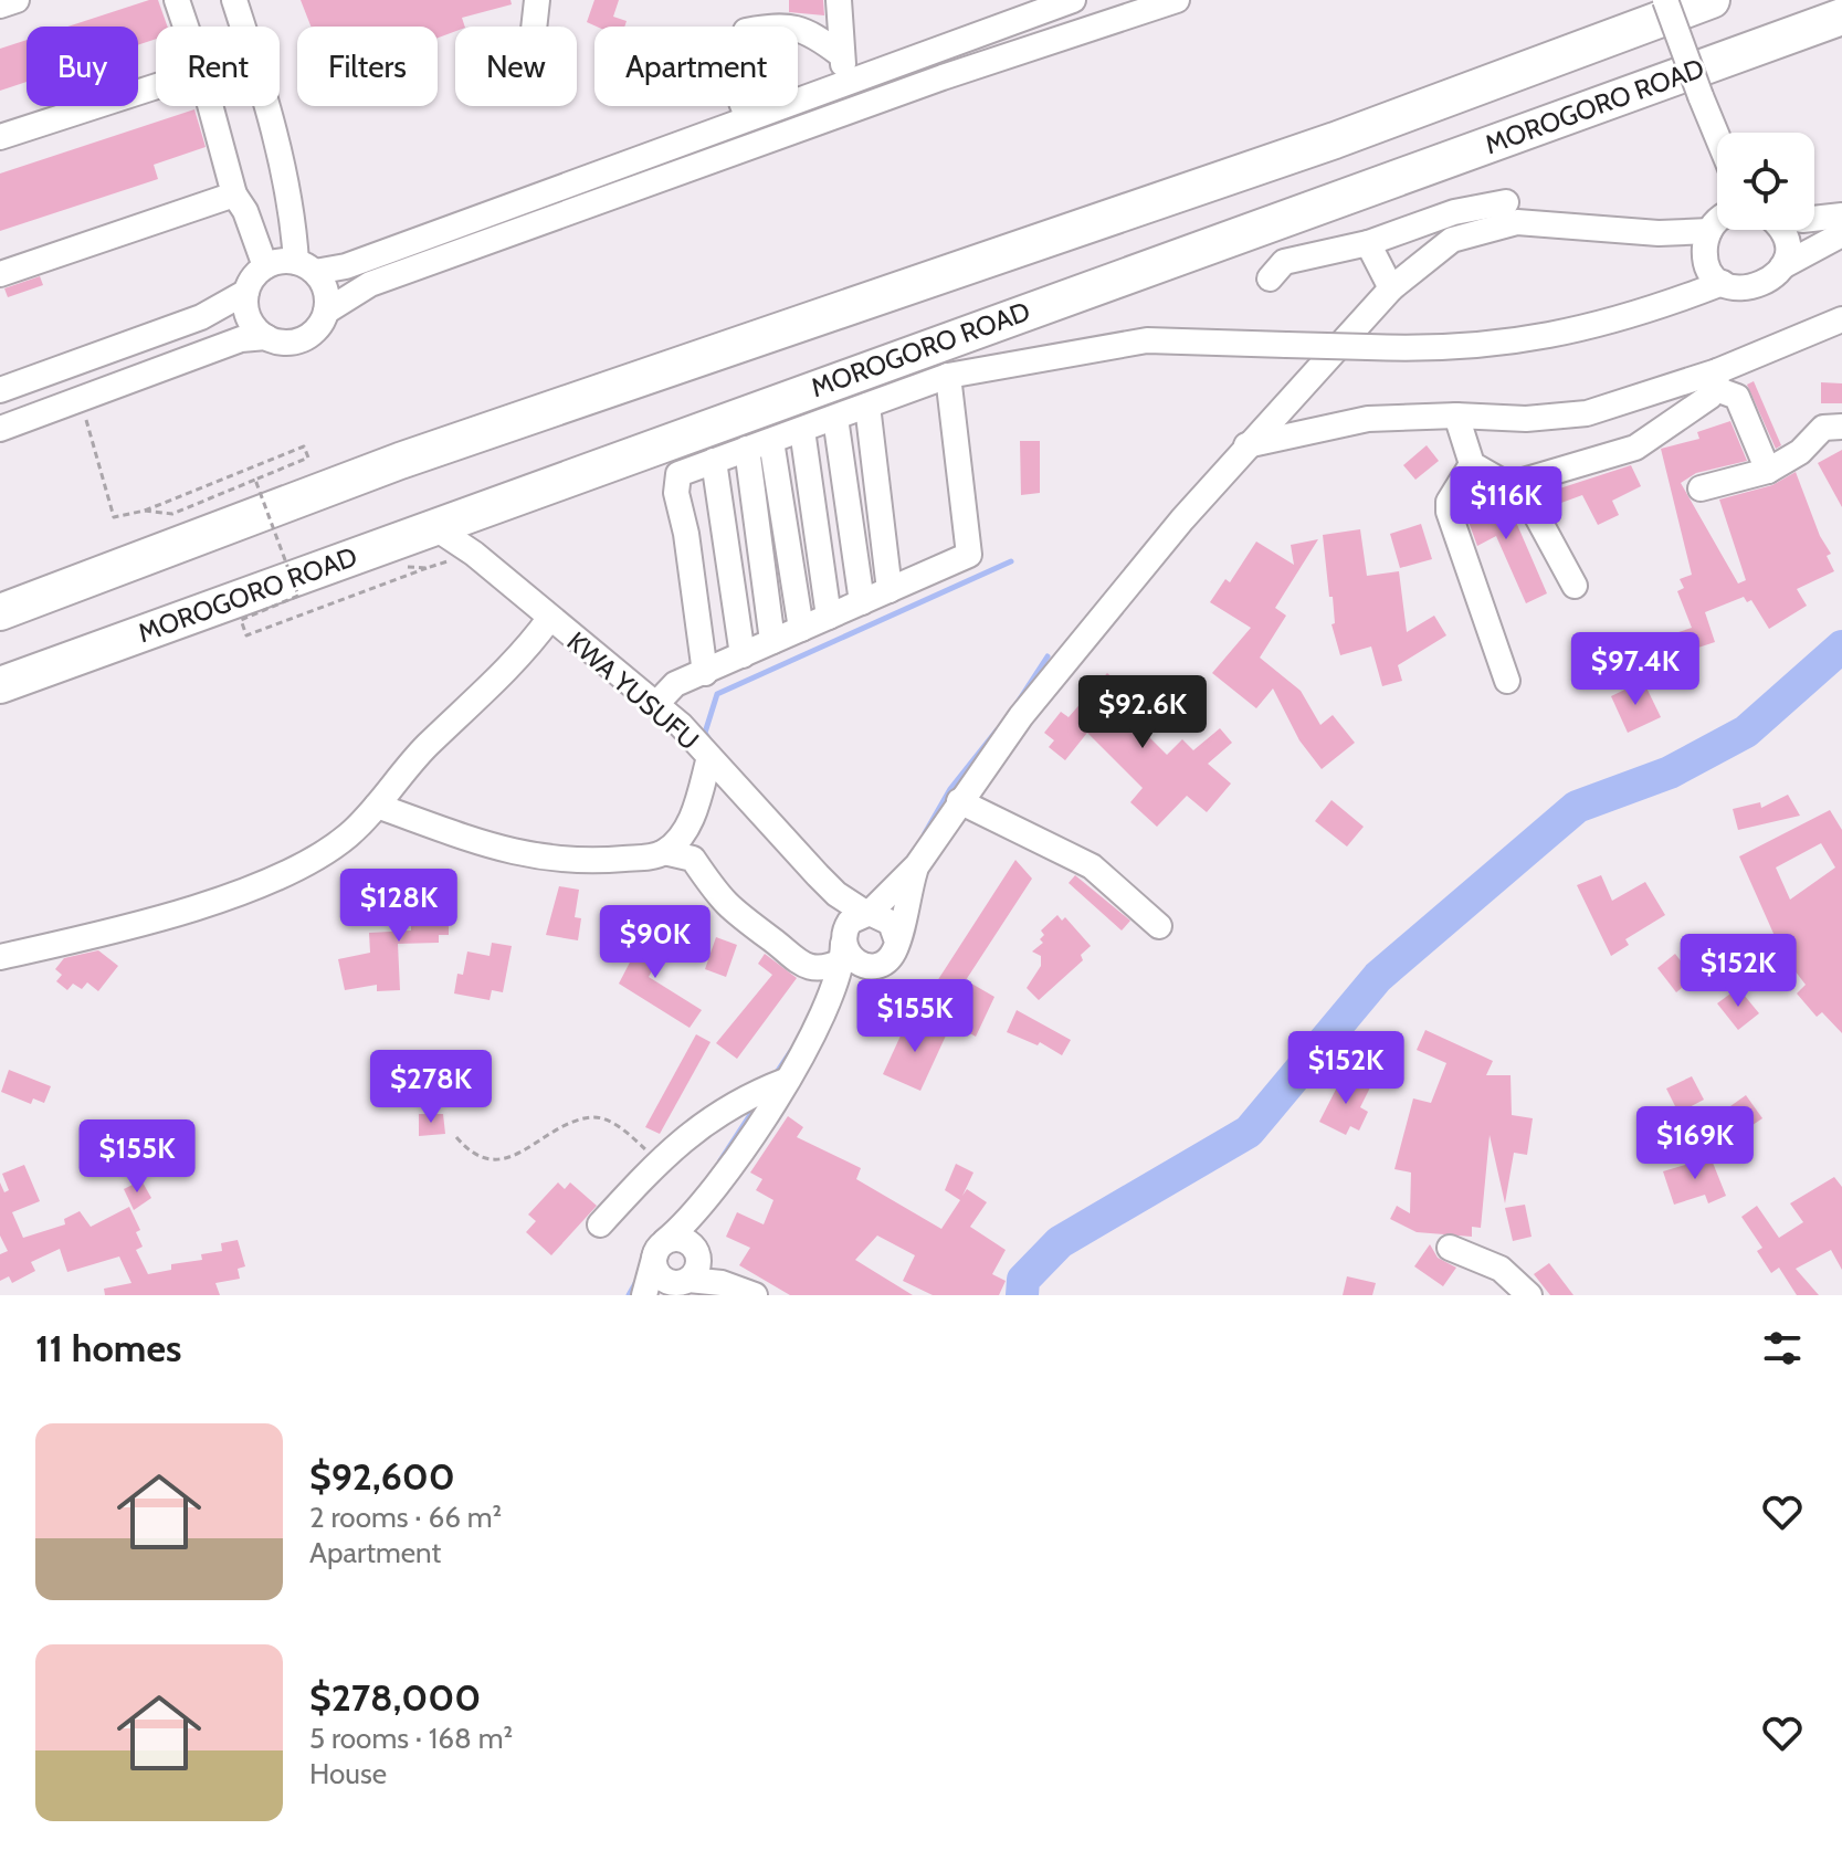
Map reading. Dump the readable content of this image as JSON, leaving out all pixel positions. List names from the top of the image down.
{
  "streets": {
    "highway": ["MOROGORO ROAD"],
    "street": ["KWA YUSUFU"]
  },
  "crossings": [
    ["MOROGORO ROAD", "KWA YUSUFU"]
  ],
  "page": {
    "chip": [
      "Buy",
      "Rent",
      "Filters",
      "New",
      "Apartment"
    ],
    "price": [
      "$116K",
      "$97.4K",
      "$92.6K",
      "$128K",
      "$90K",
      "$152K",
      "$155K",
      "$152K",
      "$278K",
      "$169K",
      "$155K"
    ],
    "heading": "11 homes",
    "list": [
      {
        "name": "$92,600",
        "note": "2 rooms · 66 m² · Apartment"
      },
      {
        "name": "$278,000",
        "note": "5 rooms · 168 m² · House"
      }
    ]
  }
}
